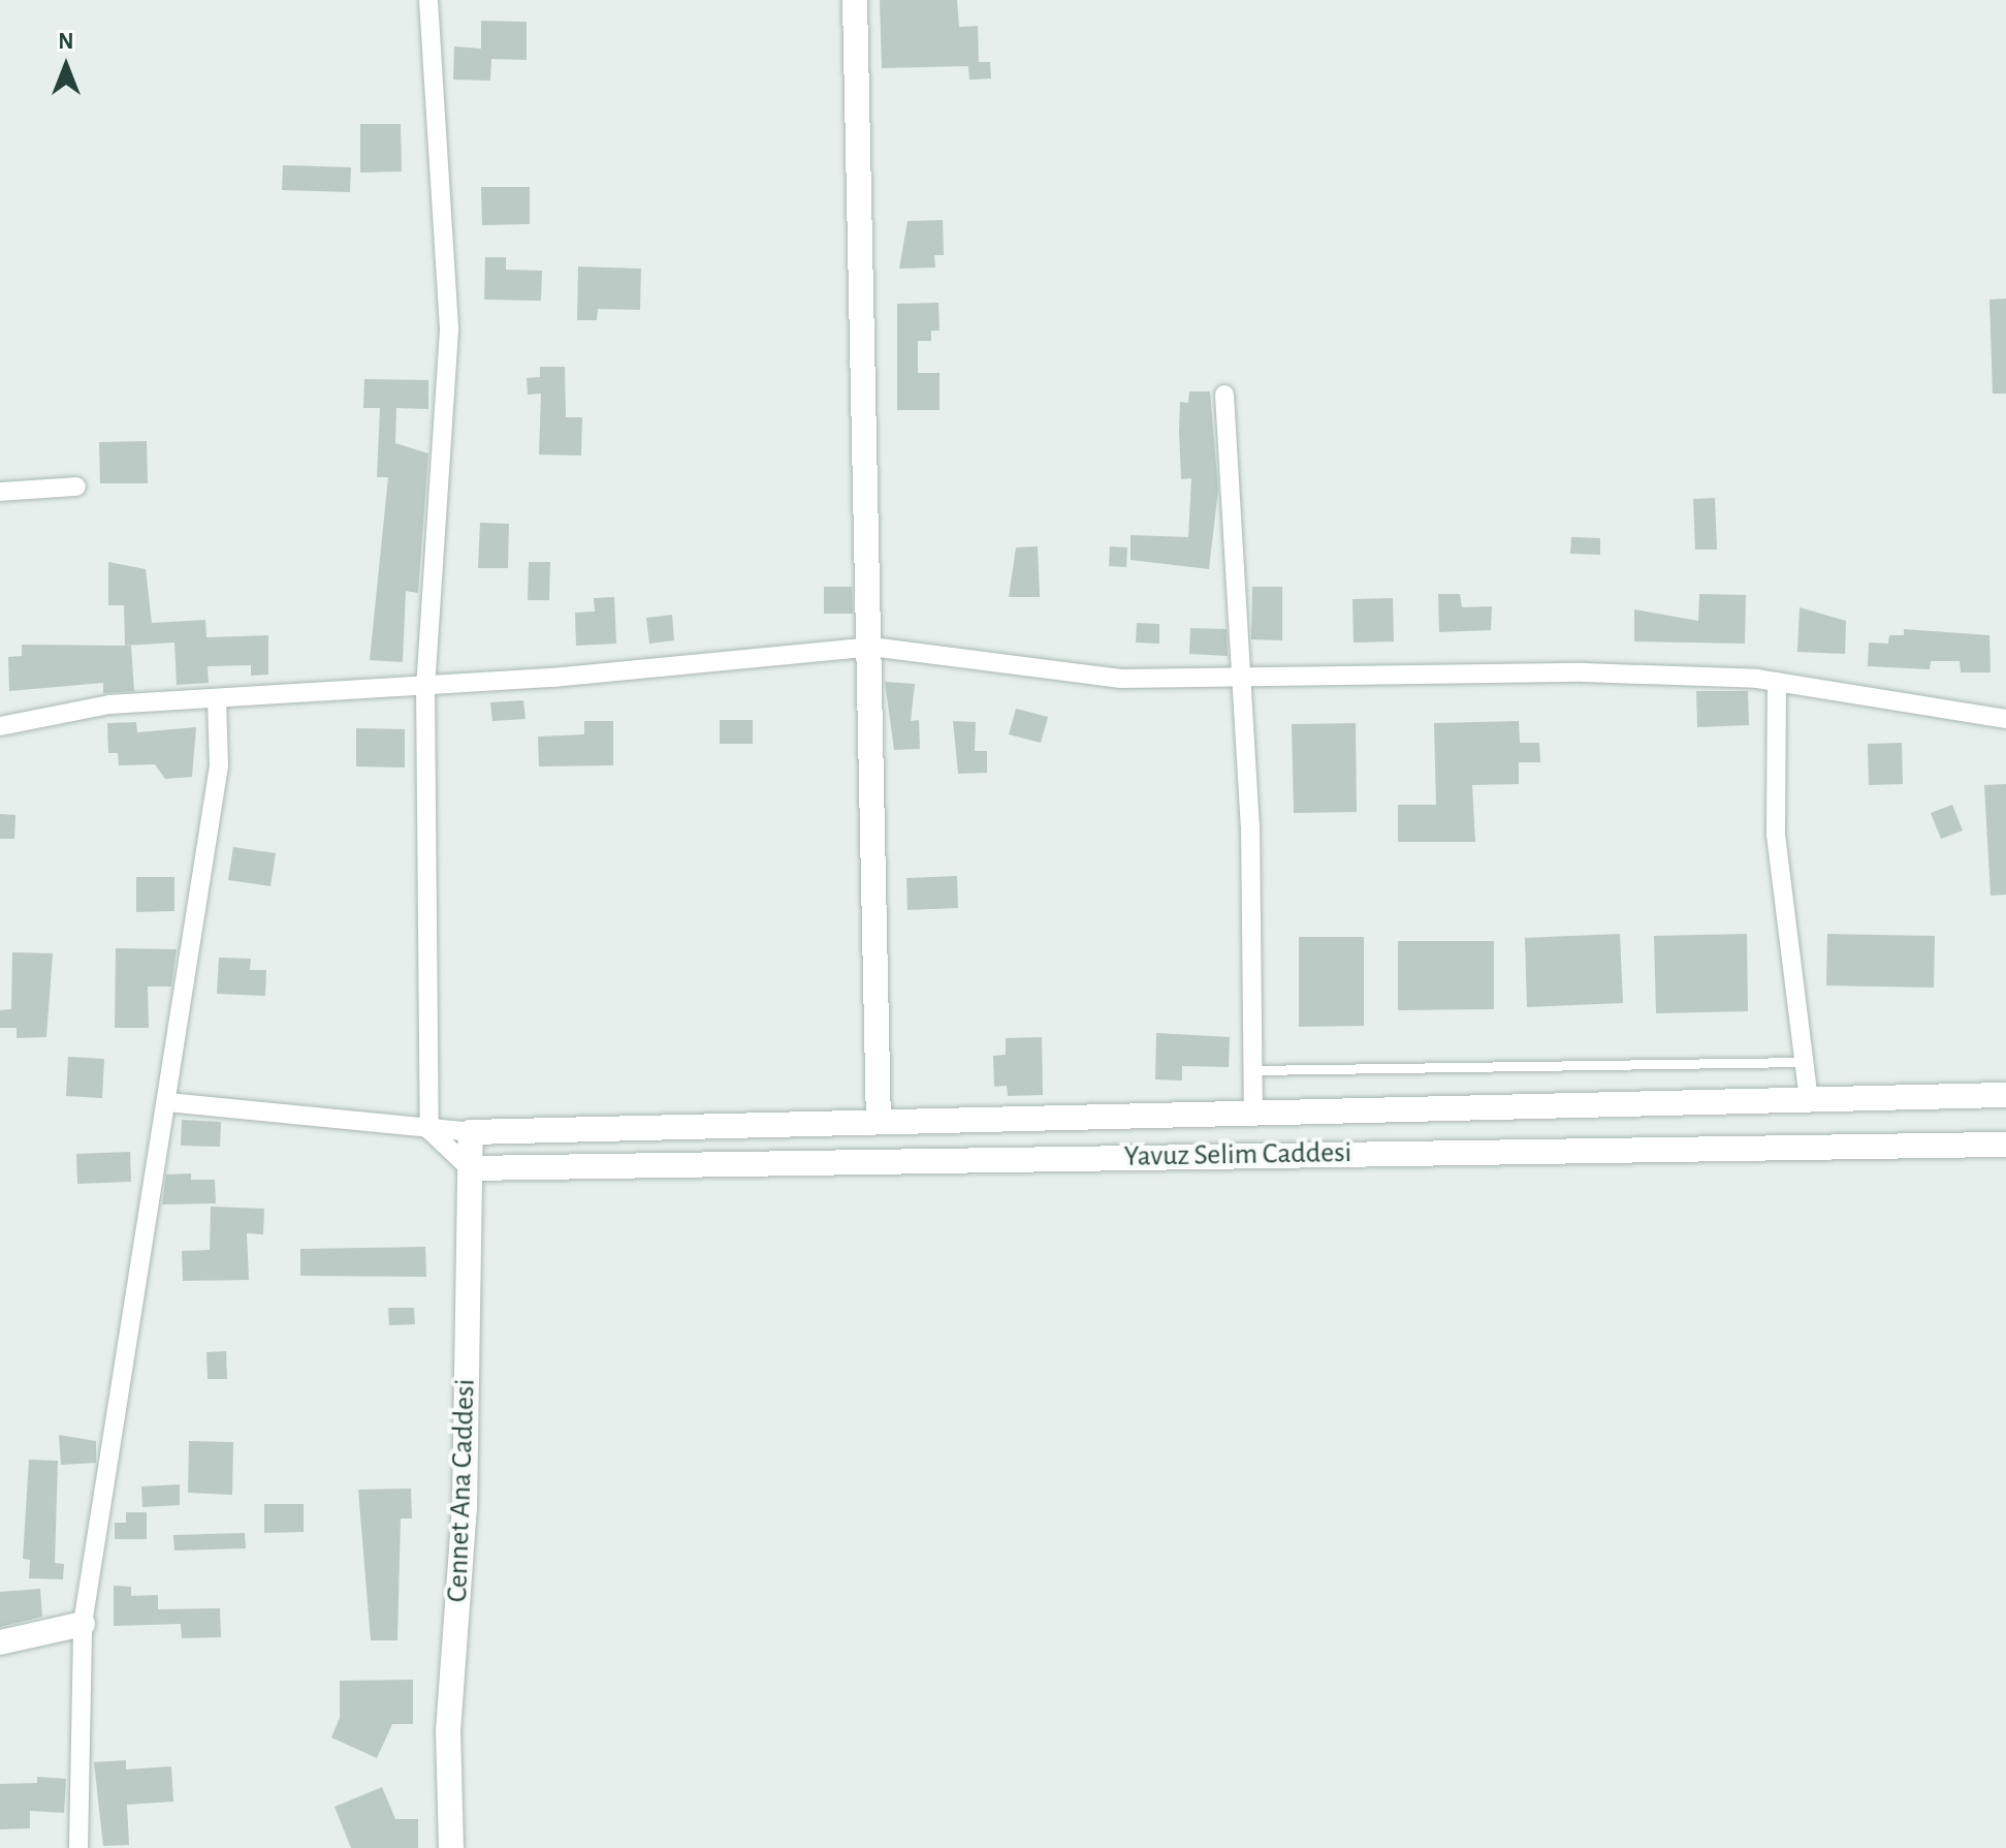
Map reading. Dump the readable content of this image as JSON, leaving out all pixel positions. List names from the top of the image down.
{
  "streets": {
    "street": ["Yavuz Selim Caddesi", "Cennet Ana Caddesi"]
  },
  "crossings": [
    ["Yavuz Selim Caddesi", "Cennet Ana Caddesi"]
  ],
  "north": "top"
}
